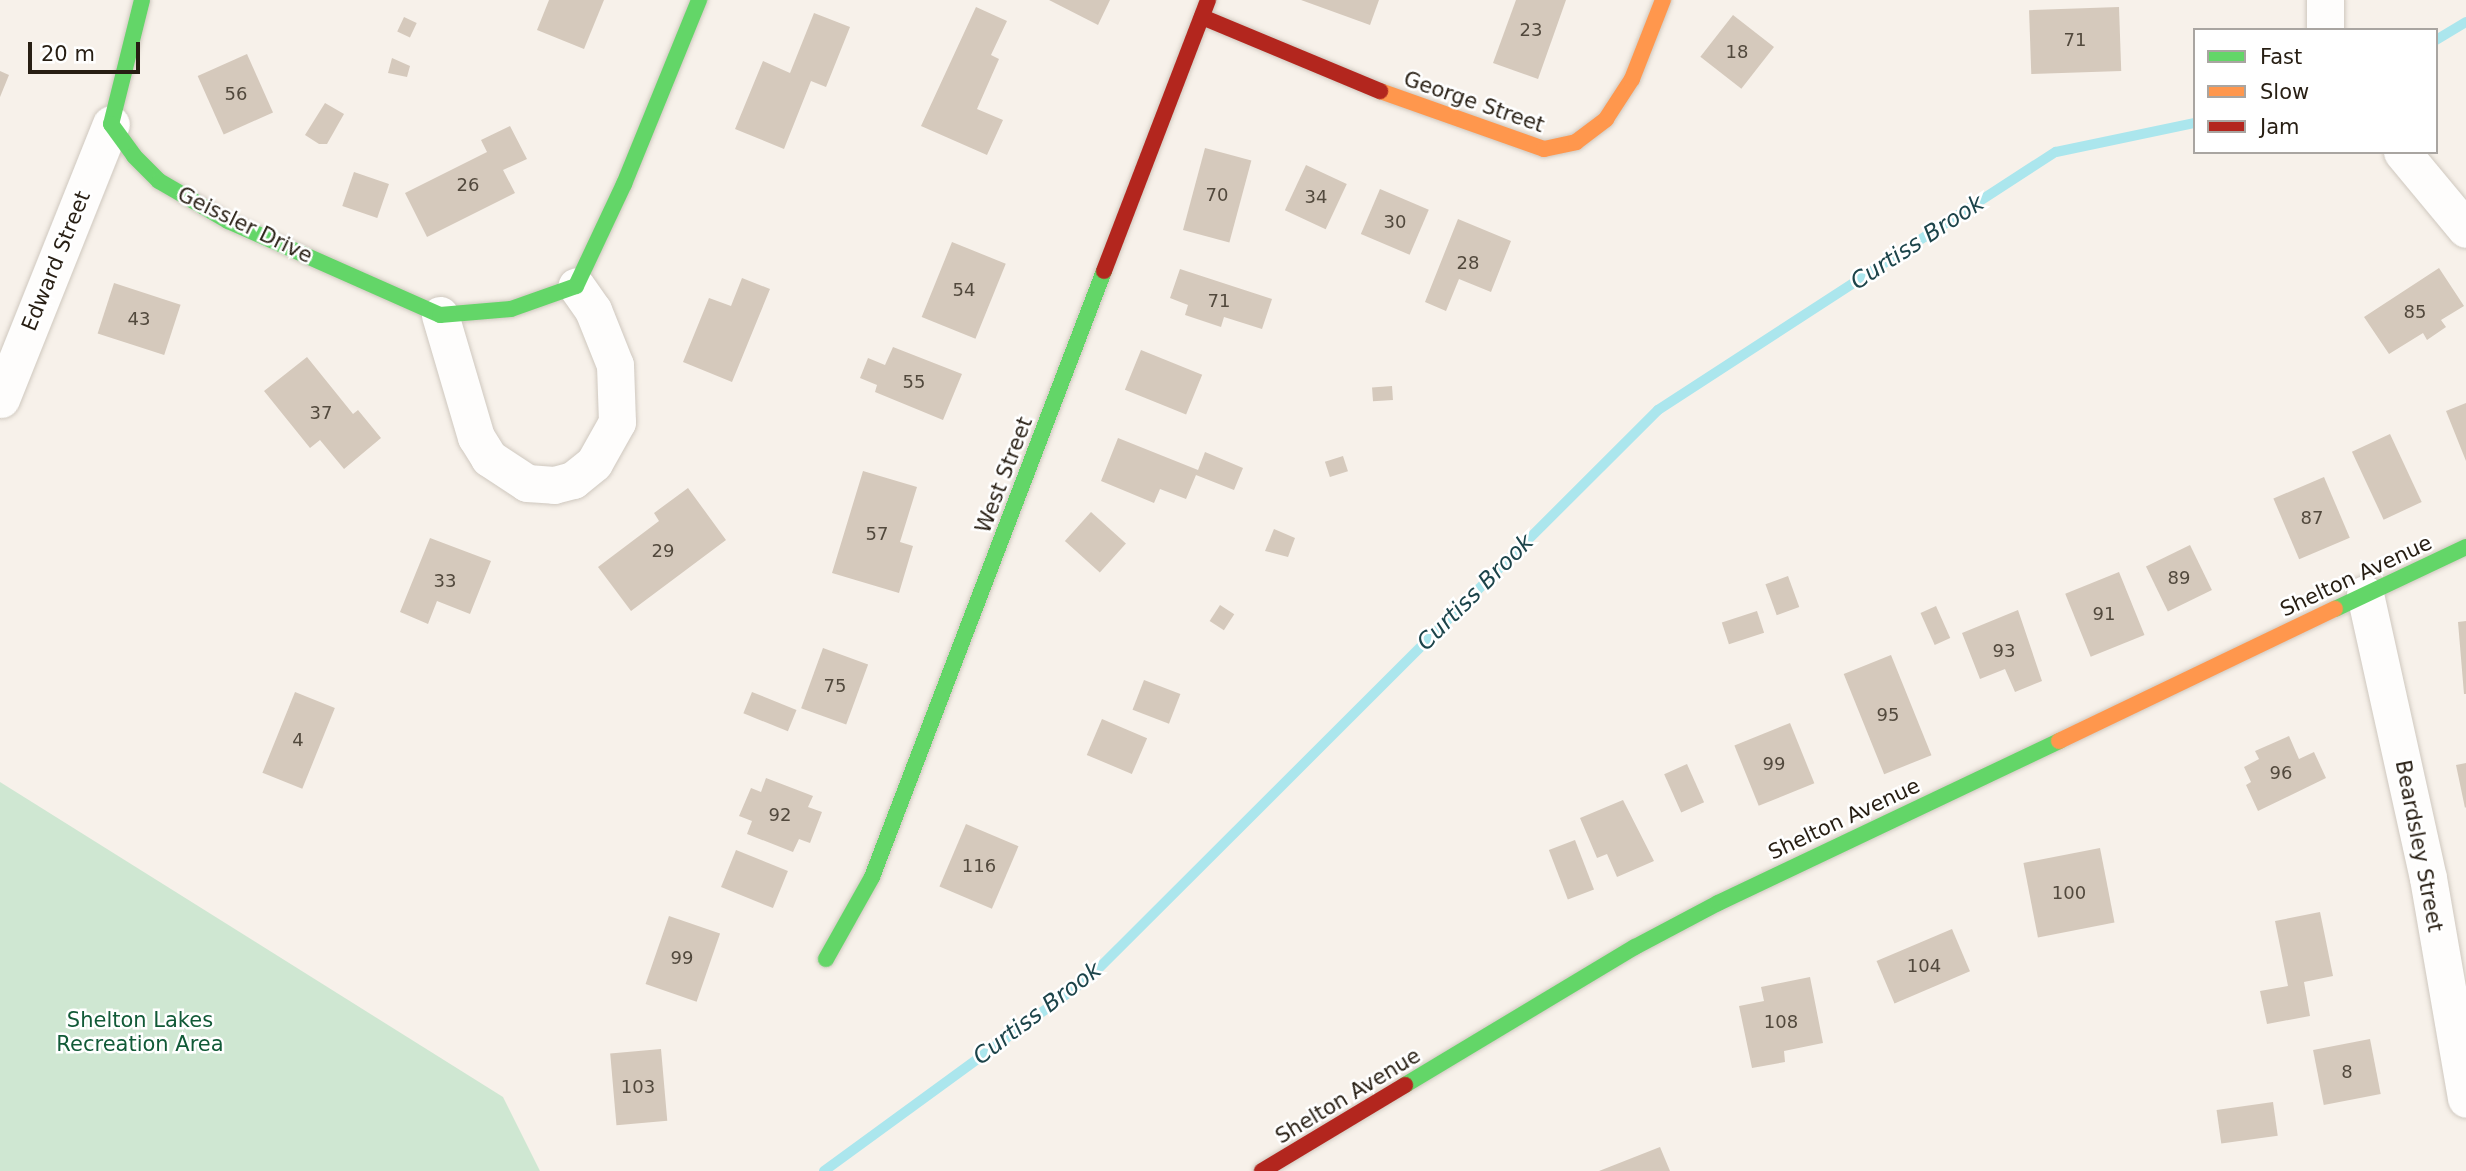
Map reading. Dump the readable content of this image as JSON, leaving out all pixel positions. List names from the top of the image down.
{
  "streets": {
    "street": [
      "George Street",
      "Geissler Drive",
      "Edward Street",
      "West Street",
      "Shelton Avenue",
      "Beardsley Street"
    ]
  },
  "crossings": [
    ["George Street", "West Street"],
    ["Geissler Drive", "Edward Street"],
    ["Shelton Avenue", "Beardsley Street"]
  ],
  "water": ["Curtiss Brook"],
  "parks": ["Shelton Lakes Recreation Area"],
  "house_numbers": [
    "23",
    "71",
    "18",
    "56",
    "26",
    "70",
    "34",
    "30",
    "28",
    "54",
    "71",
    "85",
    "43",
    "55",
    "37",
    "87",
    "57",
    "29",
    "89",
    "33",
    "91",
    "93",
    "75",
    "95",
    "4",
    "99",
    "96",
    "92",
    "116",
    "100",
    "99",
    "104",
    "108",
    "8",
    "103"
  ],
  "legend": ["Fast", "Slow", "Jam"],
  "scale_bar": "20 m"
}
